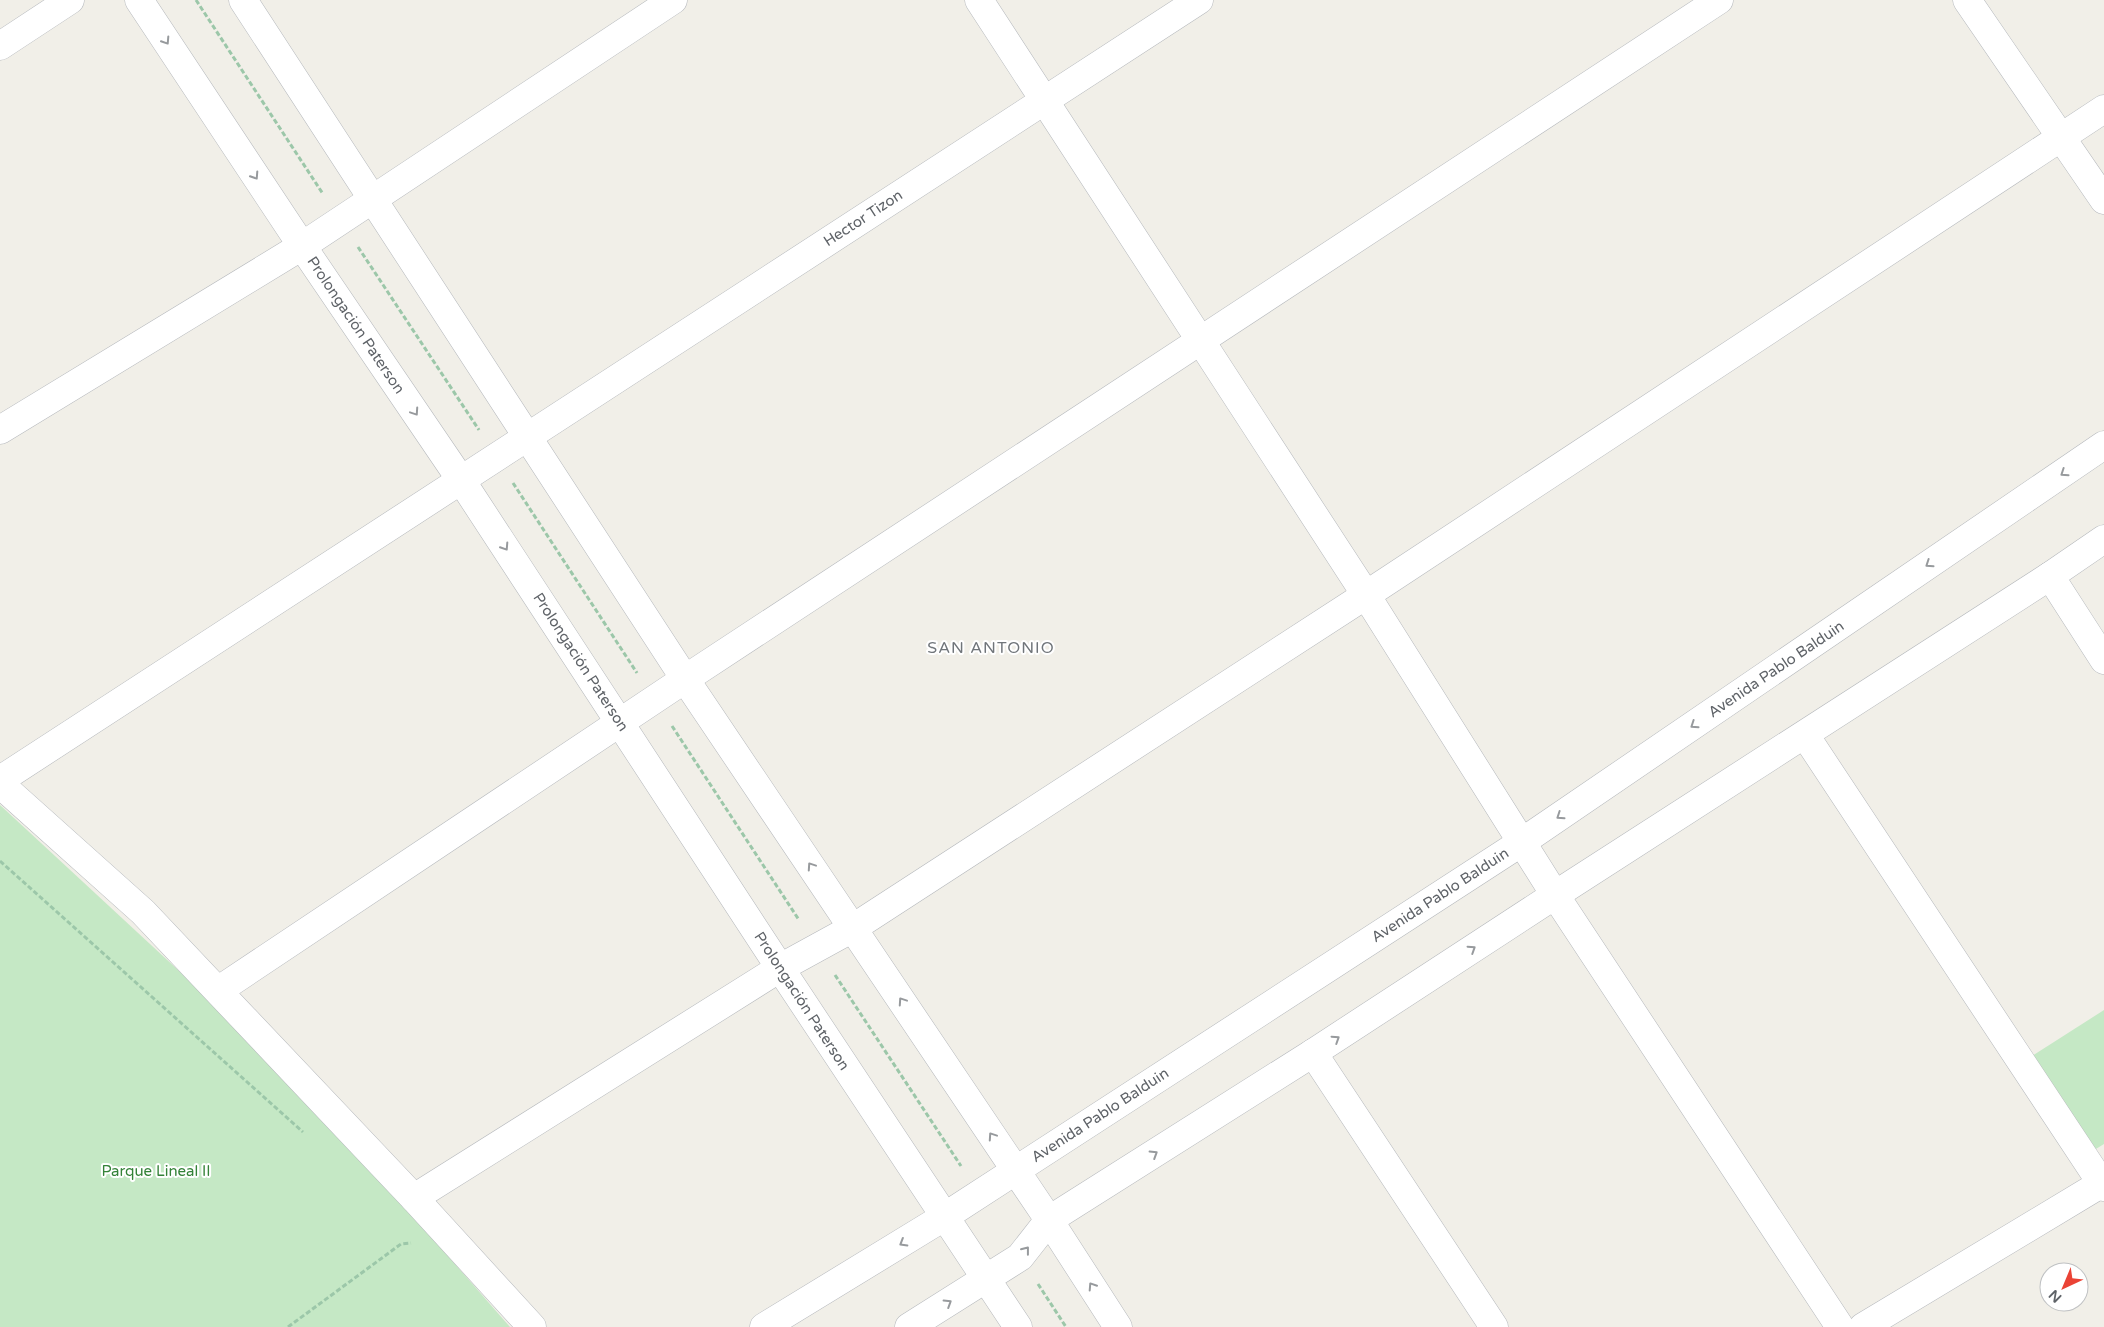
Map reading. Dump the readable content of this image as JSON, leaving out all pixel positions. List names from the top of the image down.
{
  "streets": {
    "street": ["Hector Tizon", "Prolongación Paterson", "Avenida Pablo Balduin"]
  },
  "crossings": [
    ["Hector Tizon", "Prolongación Paterson"],
    ["Prolongación Paterson", "Avenida Pablo Balduin"]
  ],
  "districts": ["SAN ANTONIO"],
  "parks": ["Parque Lineal II"],
  "north": "bottom left"
}
